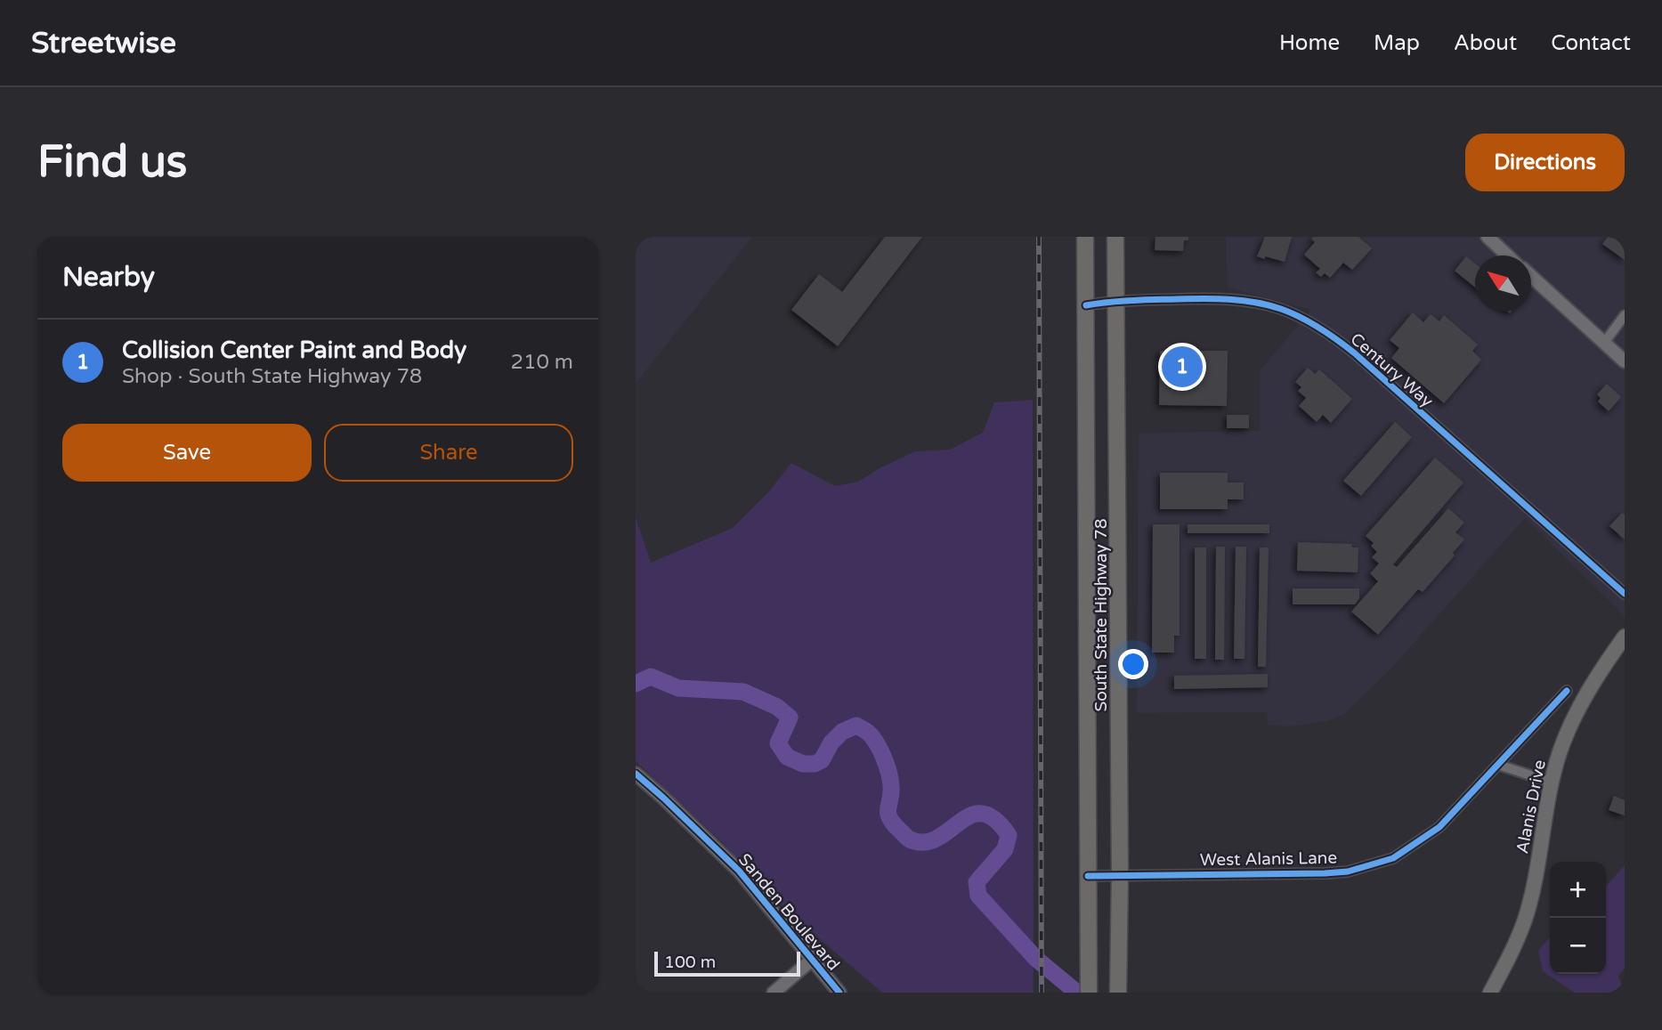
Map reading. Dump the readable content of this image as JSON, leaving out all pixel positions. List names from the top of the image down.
{
  "streets": {
    "main road": ["South State Highway 78", "Alanis Drive"],
    "street": ["Century Way", "West Alanis Lane", "Sanden Boulevard"]
  },
  "crossings": [
    ["Century Way", "South State Highway 78"],
    ["South State Highway 78", "West Alanis Lane"]
  ],
  "scale_bar": "100 m",
  "north": "top left",
  "page": {
    "header": "Streetwise",
    "nav": [
      "Home",
      "Map",
      "About",
      "Contact"
    ],
    "buttons": [
      "Directions",
      ["Save", "Share"]
    ],
    "title": "Find us",
    "heading": "Nearby",
    "list": [
      {
        "mark": "1",
        "name": "Collision Center Paint and Body",
        "note": "Shop · South State Highway 78",
        "value": "210 m"
      }
    ],
    "pins": "1",
    "map_buttons": ["+", "−"],
    "scale": "100 m"
  }
}
